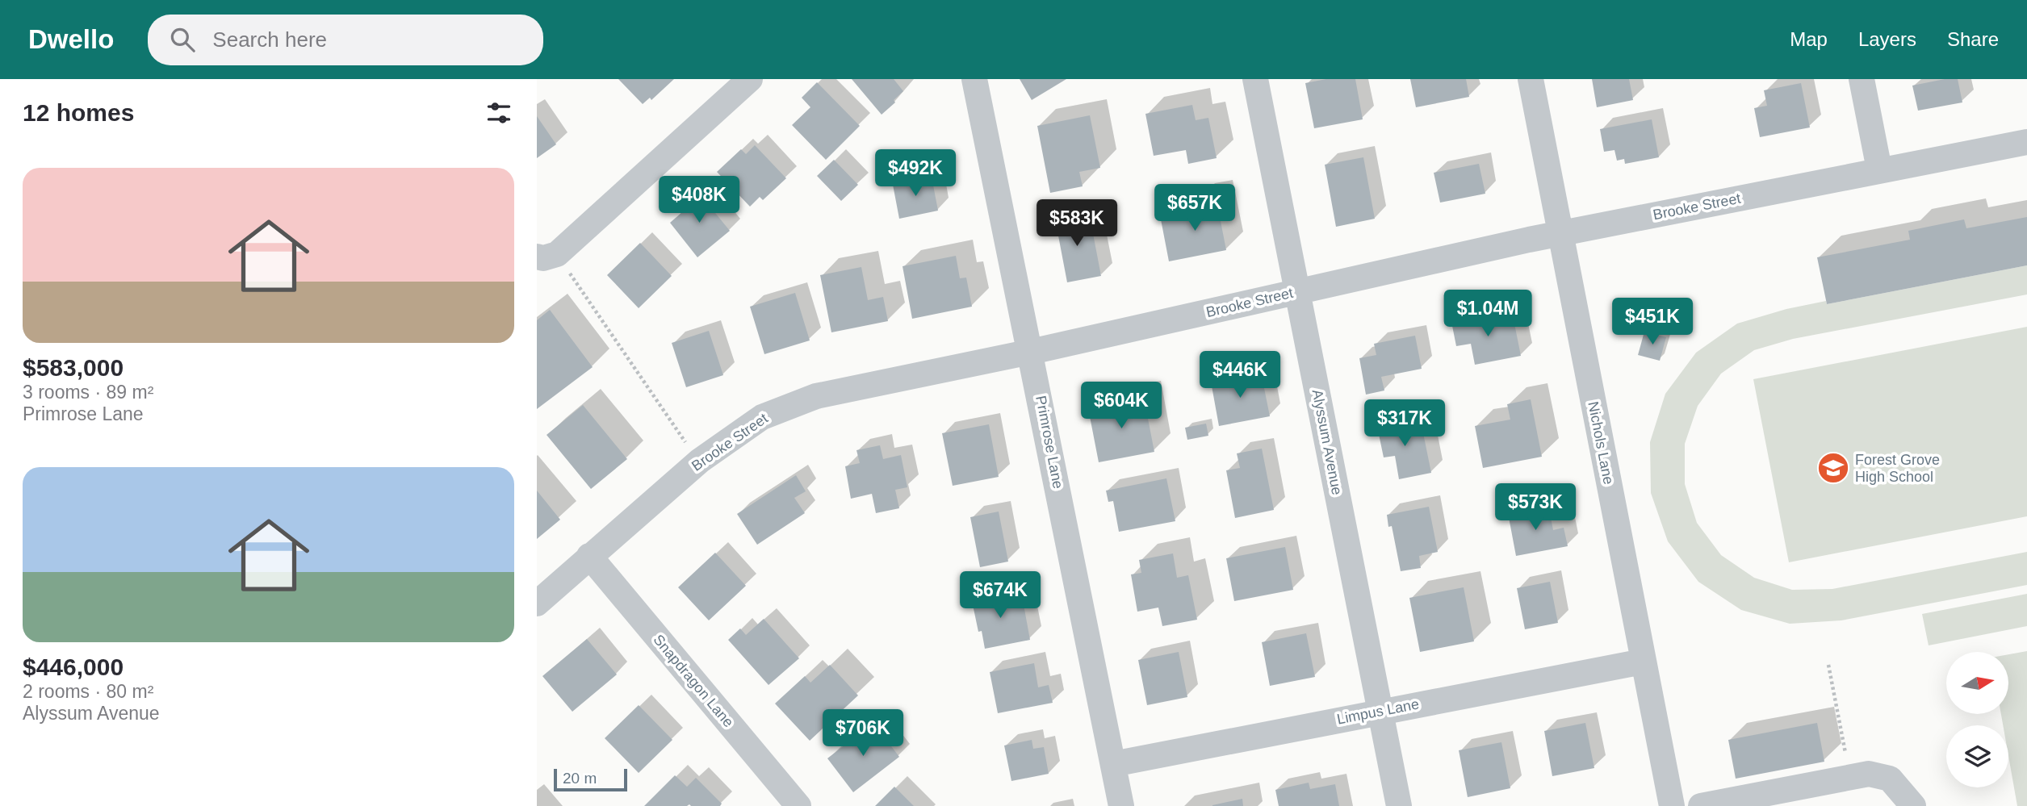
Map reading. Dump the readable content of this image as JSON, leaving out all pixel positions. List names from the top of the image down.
{
  "streets": {
    "street": [
      "Brooke Street",
      "Primrose Lane",
      "Alyssum Avenue",
      "Nichols Lane",
      "Snapdragon Lane",
      "Limpus Lane"
    ]
  },
  "crossings": [
    ["Brooke Street", "Primrose Lane"],
    ["Brooke Street", "Alyssum Avenue"],
    ["Brooke Street", "Nichols Lane"],
    ["Brooke Street", "Snapdragon Lane"],
    ["Primrose Lane", "Limpus Lane"],
    ["Alyssum Avenue", "Limpus Lane"],
    ["Nichols Lane", "Limpus Lane"]
  ],
  "places": {
    "school or university": ["Forest Grove High School"]
  },
  "scale_bar": "20 m",
  "north": "right",
  "page": {
    "header": "Dwello",
    "search": "Search here",
    "nav": ["Map", "Layers", "Share"],
    "heading": "12 homes",
    "list": [
      {
        "name": "$583,000",
        "note": "3 rooms · 89 m² · Primrose Lane"
      },
      {
        "name": "$446,000",
        "note": "2 rooms · 80 m² · Alyssum Avenue"
      }
    ],
    "price": [
      "$492K",
      "$408K",
      "$657K",
      "$583K",
      "$1.04M",
      "$451K",
      "$446K",
      "$604K",
      "$317K",
      "$573K",
      "$674K",
      "$706K"
    ],
    "scale": "20 m"
  }
}
